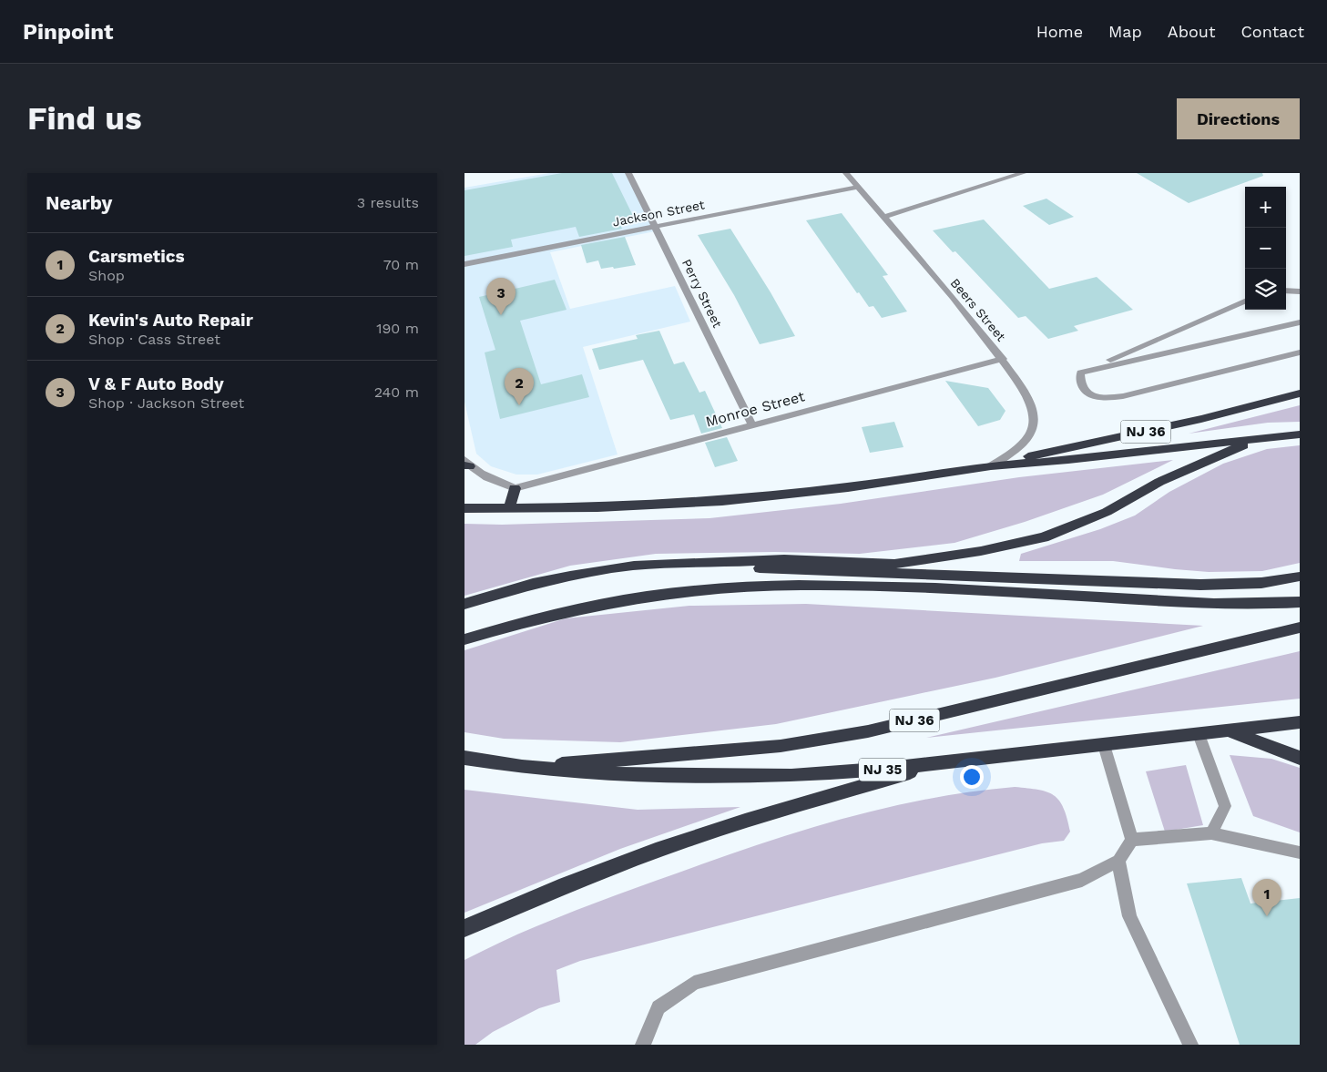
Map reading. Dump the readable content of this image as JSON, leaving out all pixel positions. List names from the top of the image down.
{
  "streets": {
    "highway": ["NJ 36", "NJ 35"],
    "street": [
      "Jackson Street",
      "Perry Street",
      "Beers Street",
      "Monroe Street"
    ]
  },
  "crossings": [
    ["Jackson Street", "Perry Street"],
    ["Jackson Street", "Beers Street"],
    ["Perry Street", "Monroe Street"],
    ["Beers Street", "Monroe Street"],
    ["Beers Street", "NJ 36"],
    ["NJ 36", "NJ 35"]
  ],
  "page": {
    "header": "Pinpoint",
    "nav": [
      "Home",
      "Map",
      "About",
      "Contact"
    ],
    "buttons": "Directions",
    "title": "Find us",
    "heading": ["Nearby", "3 results"],
    "map_buttons": ["+", "−"],
    "list": [
      {
        "mark": "1",
        "name": "Carsmetics",
        "note": "Shop",
        "value": "70 m"
      },
      {
        "mark": "2",
        "name": "Kevin's Auto Repair",
        "note": "Shop · Cass Street",
        "value": "190 m"
      },
      {
        "mark": "3",
        "name": "V & F Auto Body",
        "note": "Shop · Jackson Street",
        "value": "240 m"
      }
    ],
    "pins": ["3", "2", "1"]
  }
}
